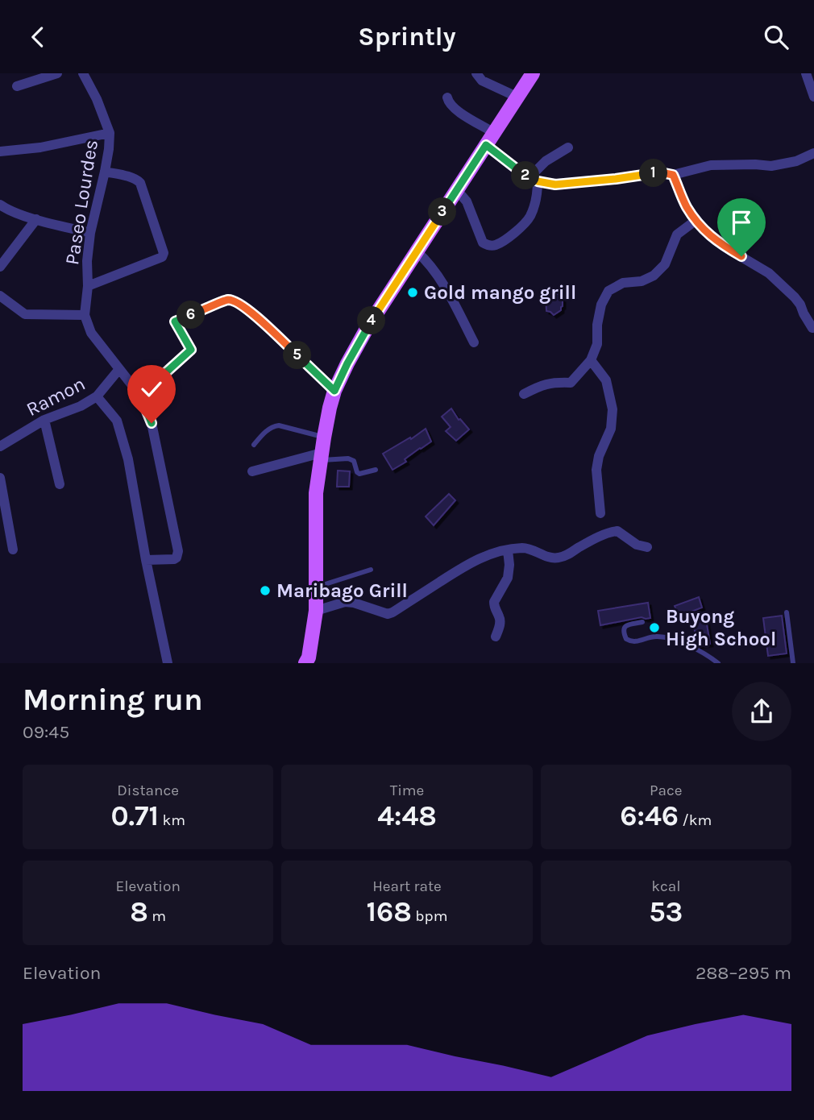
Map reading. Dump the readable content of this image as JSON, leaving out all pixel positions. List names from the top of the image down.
{
  "streets": {
    "street": ["Paseo Lourdes", "Ramon"]
  },
  "places": ["Gold mango grill", "Maribago Grill", "Buyong High School"],
  "page": {
    "header": "Sprintly",
    "pins": [
      "1",
      "2",
      "3",
      "6",
      "4",
      "5"
    ],
    "heading": ["Morning run", "09:45"],
    "stats": [
      ["Distance", "0.71 km"],
      ["Time", "4:48"],
      ["Pace", "6:46 /km"],
      ["Elevation", "8 m"],
      ["Heart rate", "168 bpm"],
      ["kcal", "53"]
    ],
    "chart": ["Elevation", "288–295 m"]
  }
}
